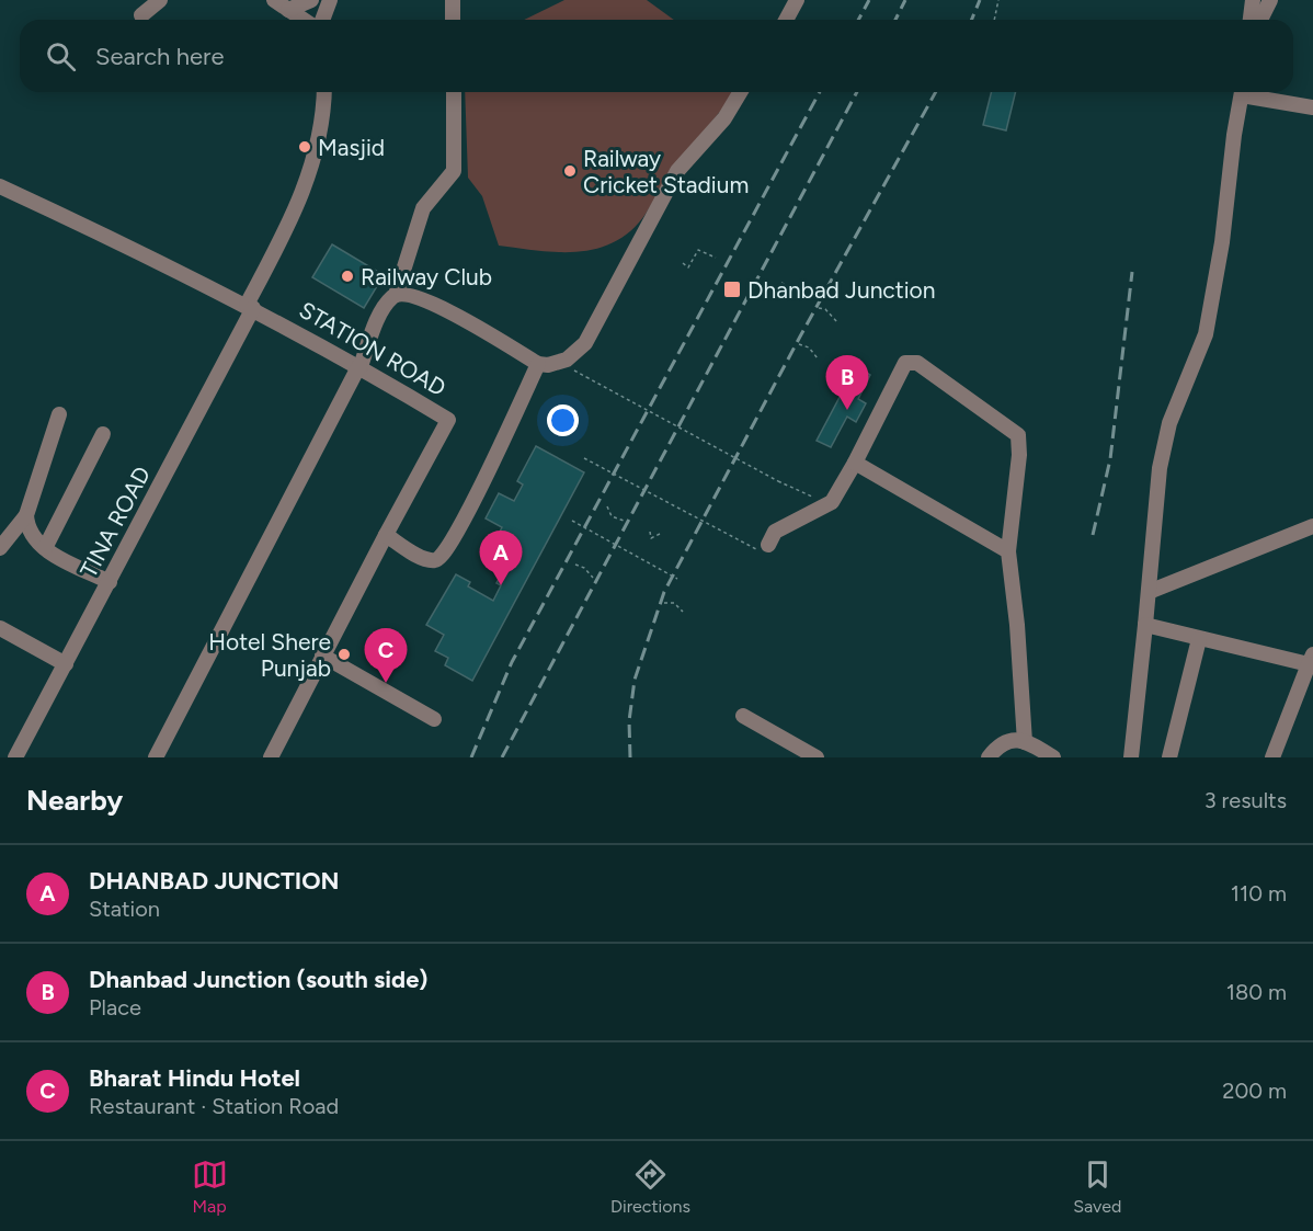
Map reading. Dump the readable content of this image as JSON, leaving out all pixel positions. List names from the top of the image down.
{
  "streets": {
    "street": ["STATION ROAD", "TINA ROAD"]
  },
  "crossings": [
    ["STATION ROAD", "TINA ROAD"]
  ],
  "places": {
    "other": [
      "Masjid",
      "Railway Cricket Stadium",
      "Railway Club",
      "Hotel Shere Punjab"
    ],
    "transit": ["Dhanbad Junction"]
  },
  "page": {
    "search": "Search here",
    "pins": ["B", "A", "C"],
    "heading": ["Nearby", "3 results"],
    "list": [
      {
        "mark": "A",
        "name": "DHANBAD JUNCTION",
        "note": "Station",
        "value": "110 m"
      },
      {
        "mark": "B",
        "name": "Dhanbad Junction (south side)",
        "note": "Place",
        "value": "180 m"
      },
      {
        "mark": "C",
        "name": "Bharat Hindu Hotel",
        "note": "Restaurant · Station Road",
        "value": "200 m"
      }
    ],
    "nav": ["Map", "Directions", "Saved"]
  }
}
